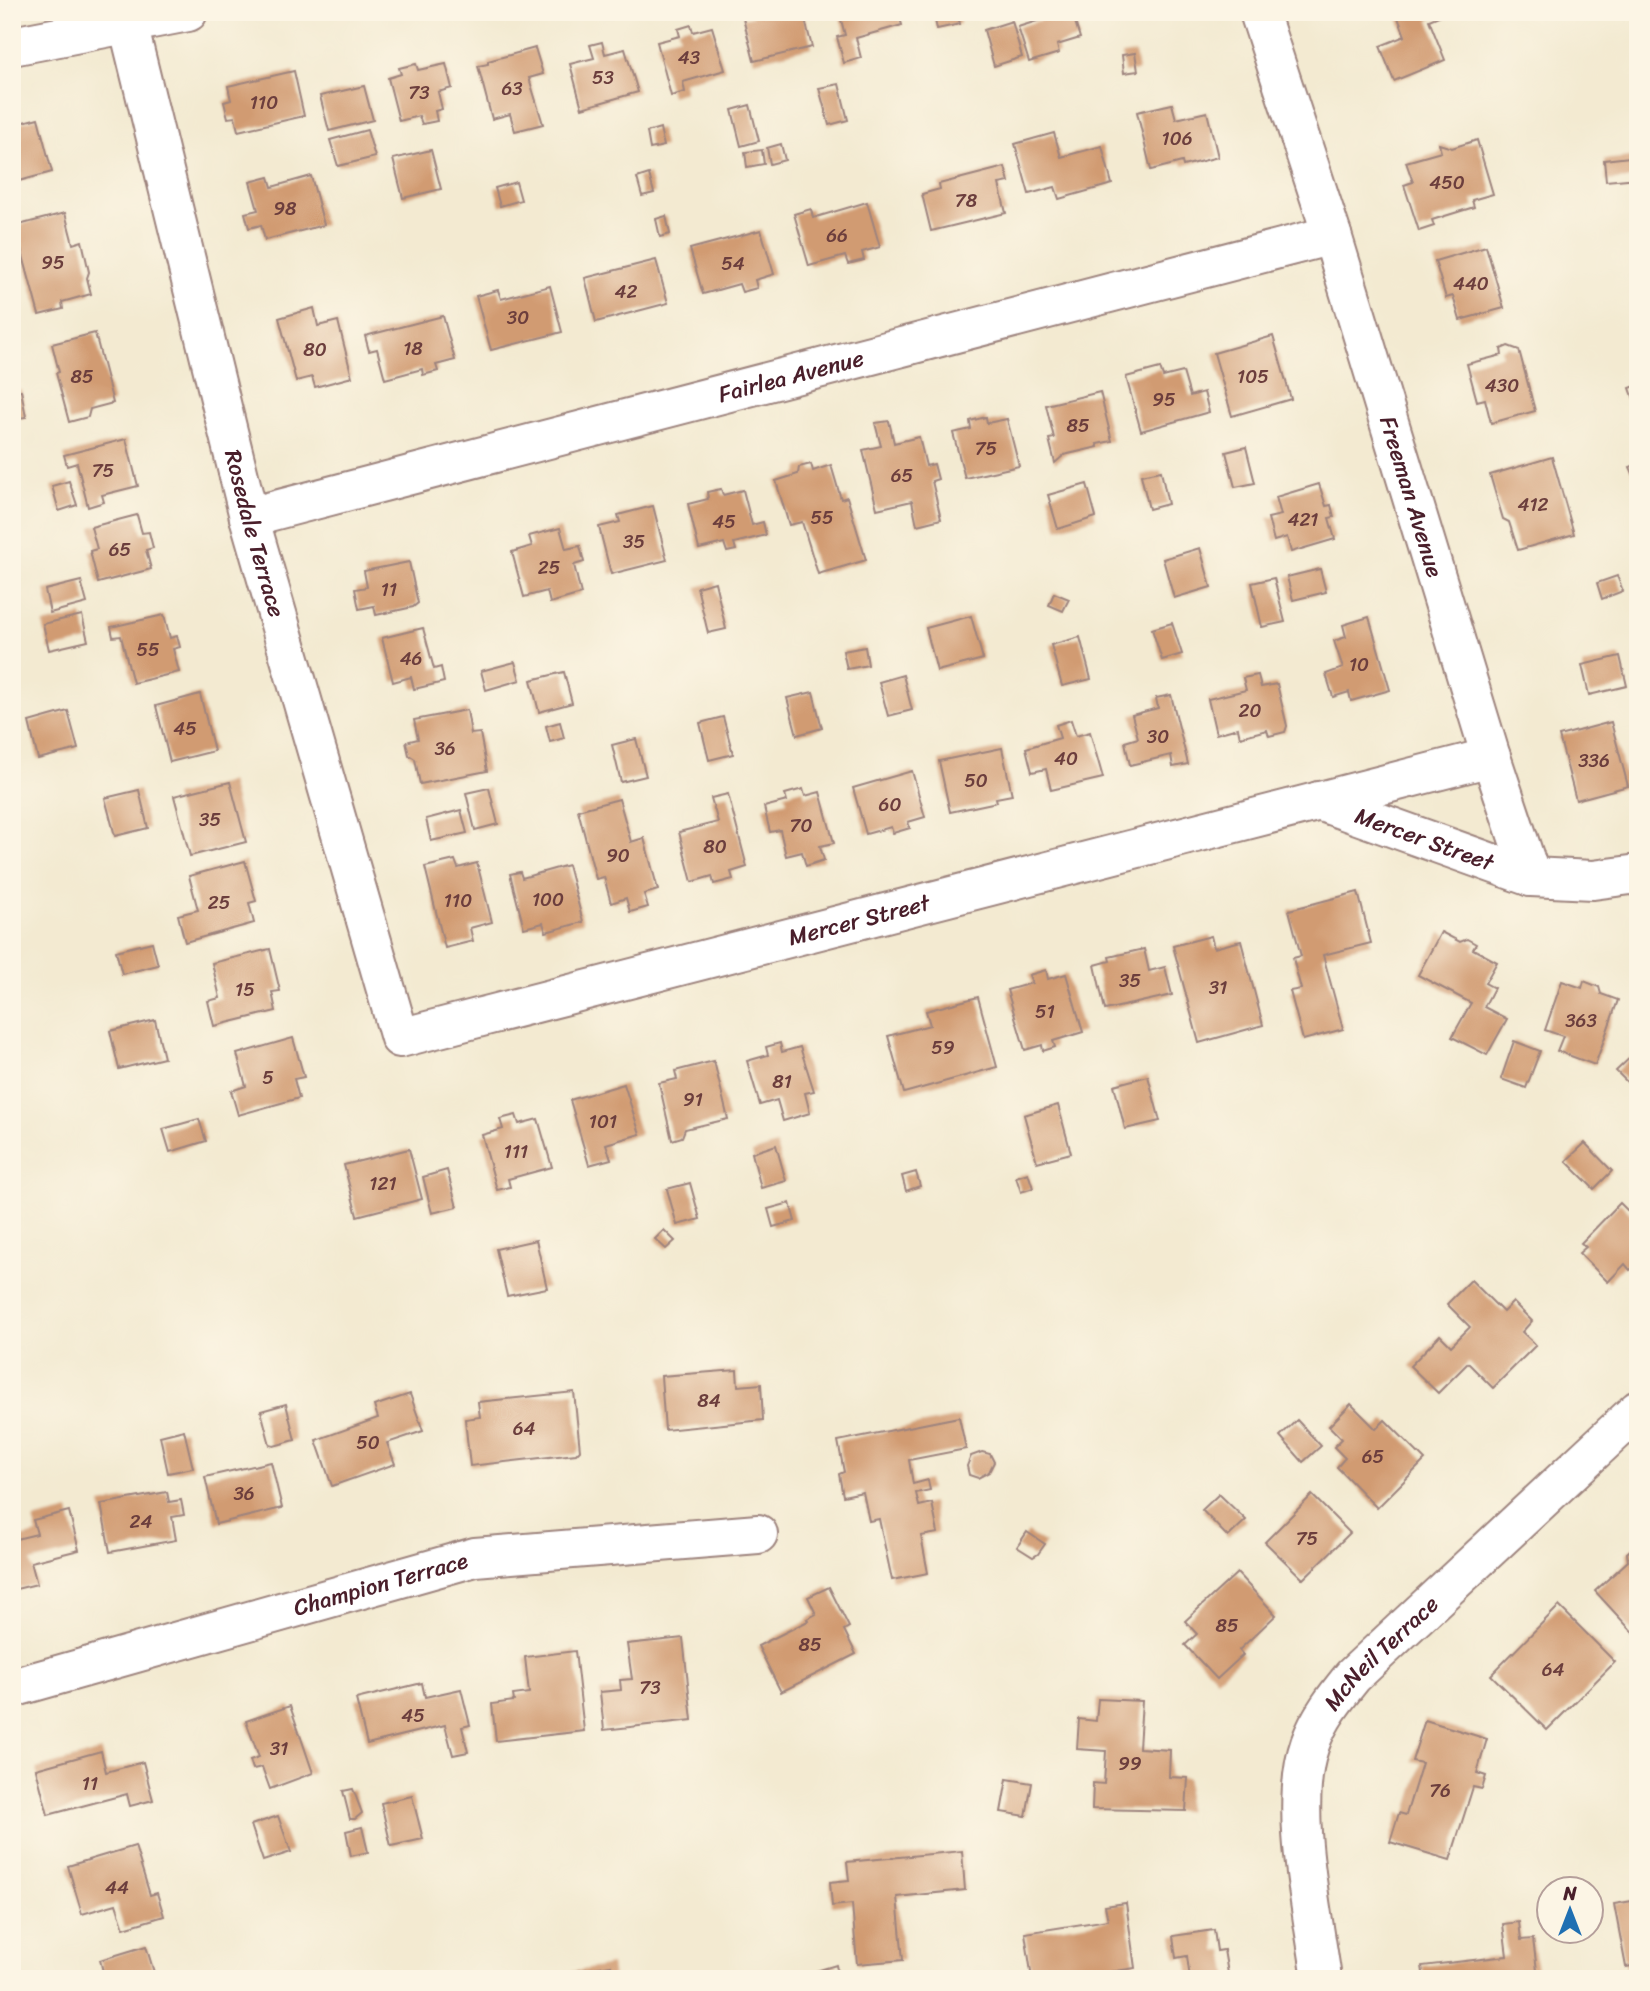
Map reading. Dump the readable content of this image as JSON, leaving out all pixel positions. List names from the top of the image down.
{
  "streets": {
    "street": [
      "Fairlea Avenue",
      "Freeman Avenue",
      "Rosedale Terrace",
      "Mercer Street",
      "Champion Terrace",
      "McNeil Terrace"
    ]
  },
  "crossings": [
    ["Fairlea Avenue", "Freeman Avenue"],
    ["Fairlea Avenue", "Rosedale Terrace"],
    ["Freeman Avenue", "Mercer Street"],
    ["Rosedale Terrace", "Mercer Street"]
  ],
  "house_numbers": [
    "43",
    "53",
    "63",
    "73",
    "110",
    "106",
    "450",
    "78",
    "98",
    "66",
    "95",
    "54",
    "440",
    "42",
    "30",
    "18",
    "80",
    "85",
    "105",
    "430",
    "95",
    "85",
    "75",
    "75",
    "65",
    "412",
    "55",
    "421",
    "45",
    "35",
    "65",
    "25",
    "11",
    "55",
    "46",
    "10",
    "20",
    "45",
    "30",
    "36",
    "40",
    "336",
    "50",
    "60",
    "35",
    "70",
    "80",
    "90",
    "100",
    "110",
    "25",
    "35",
    "31",
    "15",
    "51",
    "363",
    "59",
    "5",
    "81",
    "91",
    "101",
    "111",
    "121",
    "84",
    "64",
    "50",
    "65",
    "36",
    "24",
    "75",
    "85",
    "85",
    "64",
    "73",
    "45",
    "31",
    "99",
    "11",
    "76",
    "44"
  ],
  "north": "top"
}
